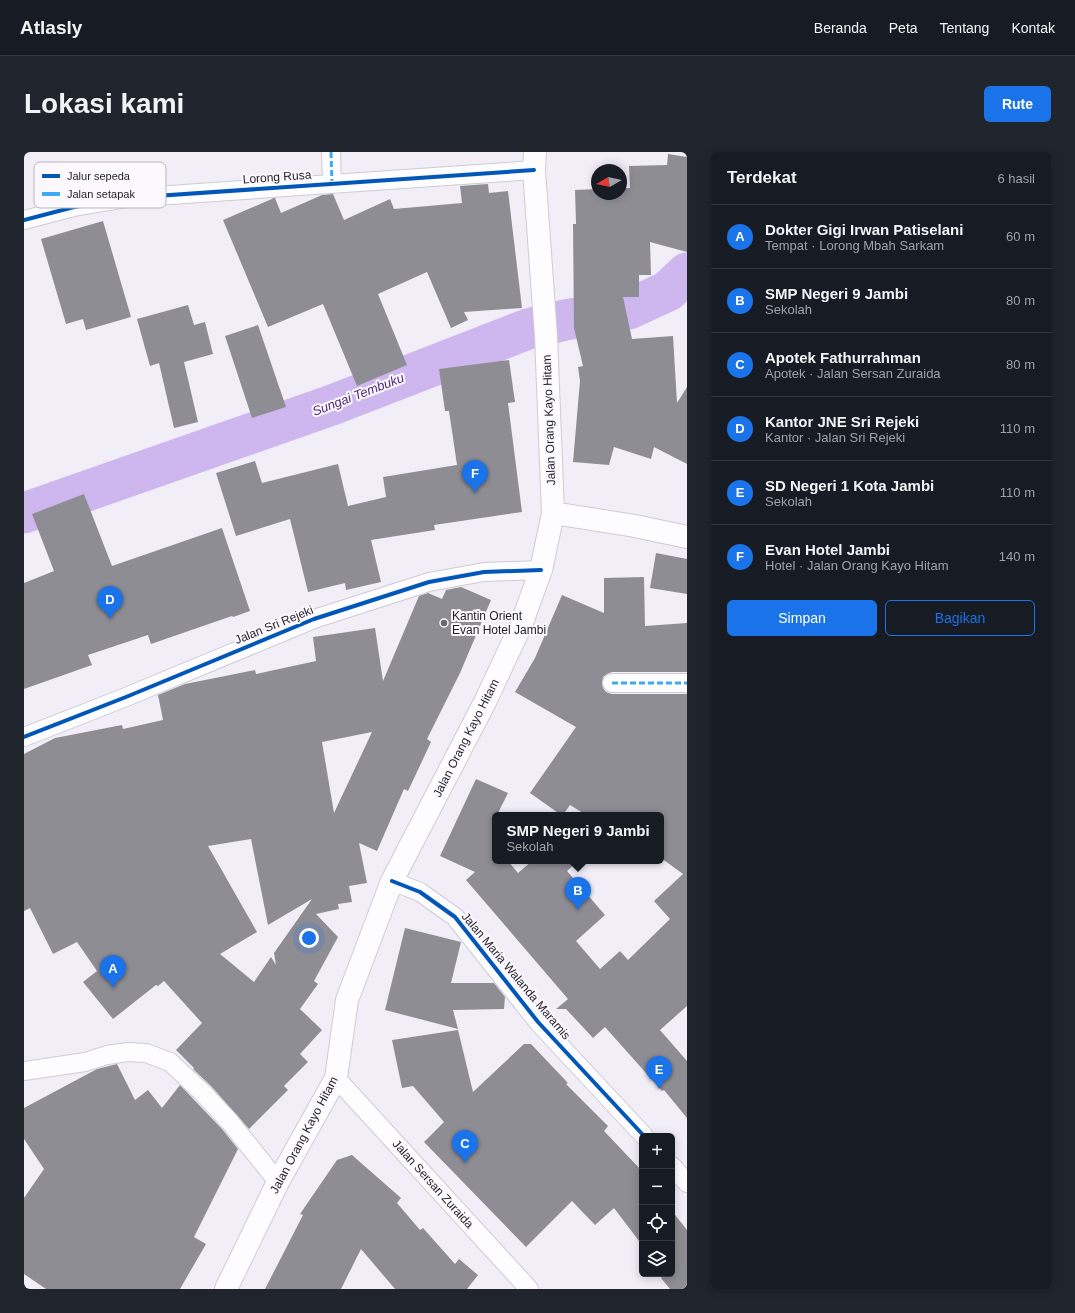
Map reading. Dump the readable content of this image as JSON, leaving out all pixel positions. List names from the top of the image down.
{
  "streets": {
    "main road": ["Jalan Orang Kayo Hitam"],
    "street": [
      "Lorong Rusa",
      "Jalan Sri Rejeki",
      "Jalan Maria Walanda Maramis",
      "Jalan Sersan Zuraida"
    ]
  },
  "crossings": [
    ["Lorong Rusa", "Jalan Orang Kayo Hitam"],
    ["Jalan Orang Kayo Hitam", "Jalan Sri Rejeki"],
    ["Jalan Orang Kayo Hitam", "Jalan Maria Walanda Maramis"],
    ["Jalan Orang Kayo Hitam", "Jalan Sersan Zuraida"]
  ],
  "water": ["Sungai Tembuku"],
  "places": ["Kantin Orient Evan Hotel Jambi"],
  "legend": ["Jalur sepeda", "Jalan setapak"],
  "north": "left",
  "page": {
    "header": "Atlasly",
    "nav": [
      "Beranda",
      "Peta",
      "Tentang",
      "Kontak"
    ],
    "buttons": [
      "Rute",
      ["Simpan", "Bagikan"]
    ],
    "title": "Lokasi kami",
    "heading": ["Terdekat", "6 hasil"],
    "list": [
      {
        "mark": "A",
        "name": "Dokter Gigi Irwan Patiselani",
        "note": "Tempat · Lorong Mbah Sarkam",
        "value": "60 m"
      },
      {
        "mark": "B",
        "name": "SMP Negeri 9 Jambi",
        "note": "Sekolah",
        "value": "80 m"
      },
      {
        "mark": "C",
        "name": "Apotek Fathurrahman",
        "note": "Apotek · Jalan Sersan Zuraida",
        "value": "80 m"
      },
      {
        "mark": "D",
        "name": "Kantor JNE Sri Rejeki",
        "note": "Kantor · Jalan Sri Rejeki",
        "value": "110 m"
      },
      {
        "mark": "E",
        "name": "SD Negeri 1 Kota Jambi",
        "note": "Sekolah",
        "value": "110 m"
      },
      {
        "mark": "F",
        "name": "Evan Hotel Jambi",
        "note": "Hotel · Jalan Orang Kayo Hitam",
        "value": "140 m"
      }
    ],
    "pins": [
      "F",
      "D",
      "B",
      "A",
      "E",
      "C"
    ],
    "popup": ["SMP Negeri 9 Jambi", "Sekolah"],
    "map_buttons": ["+", "−"]
  }
}
